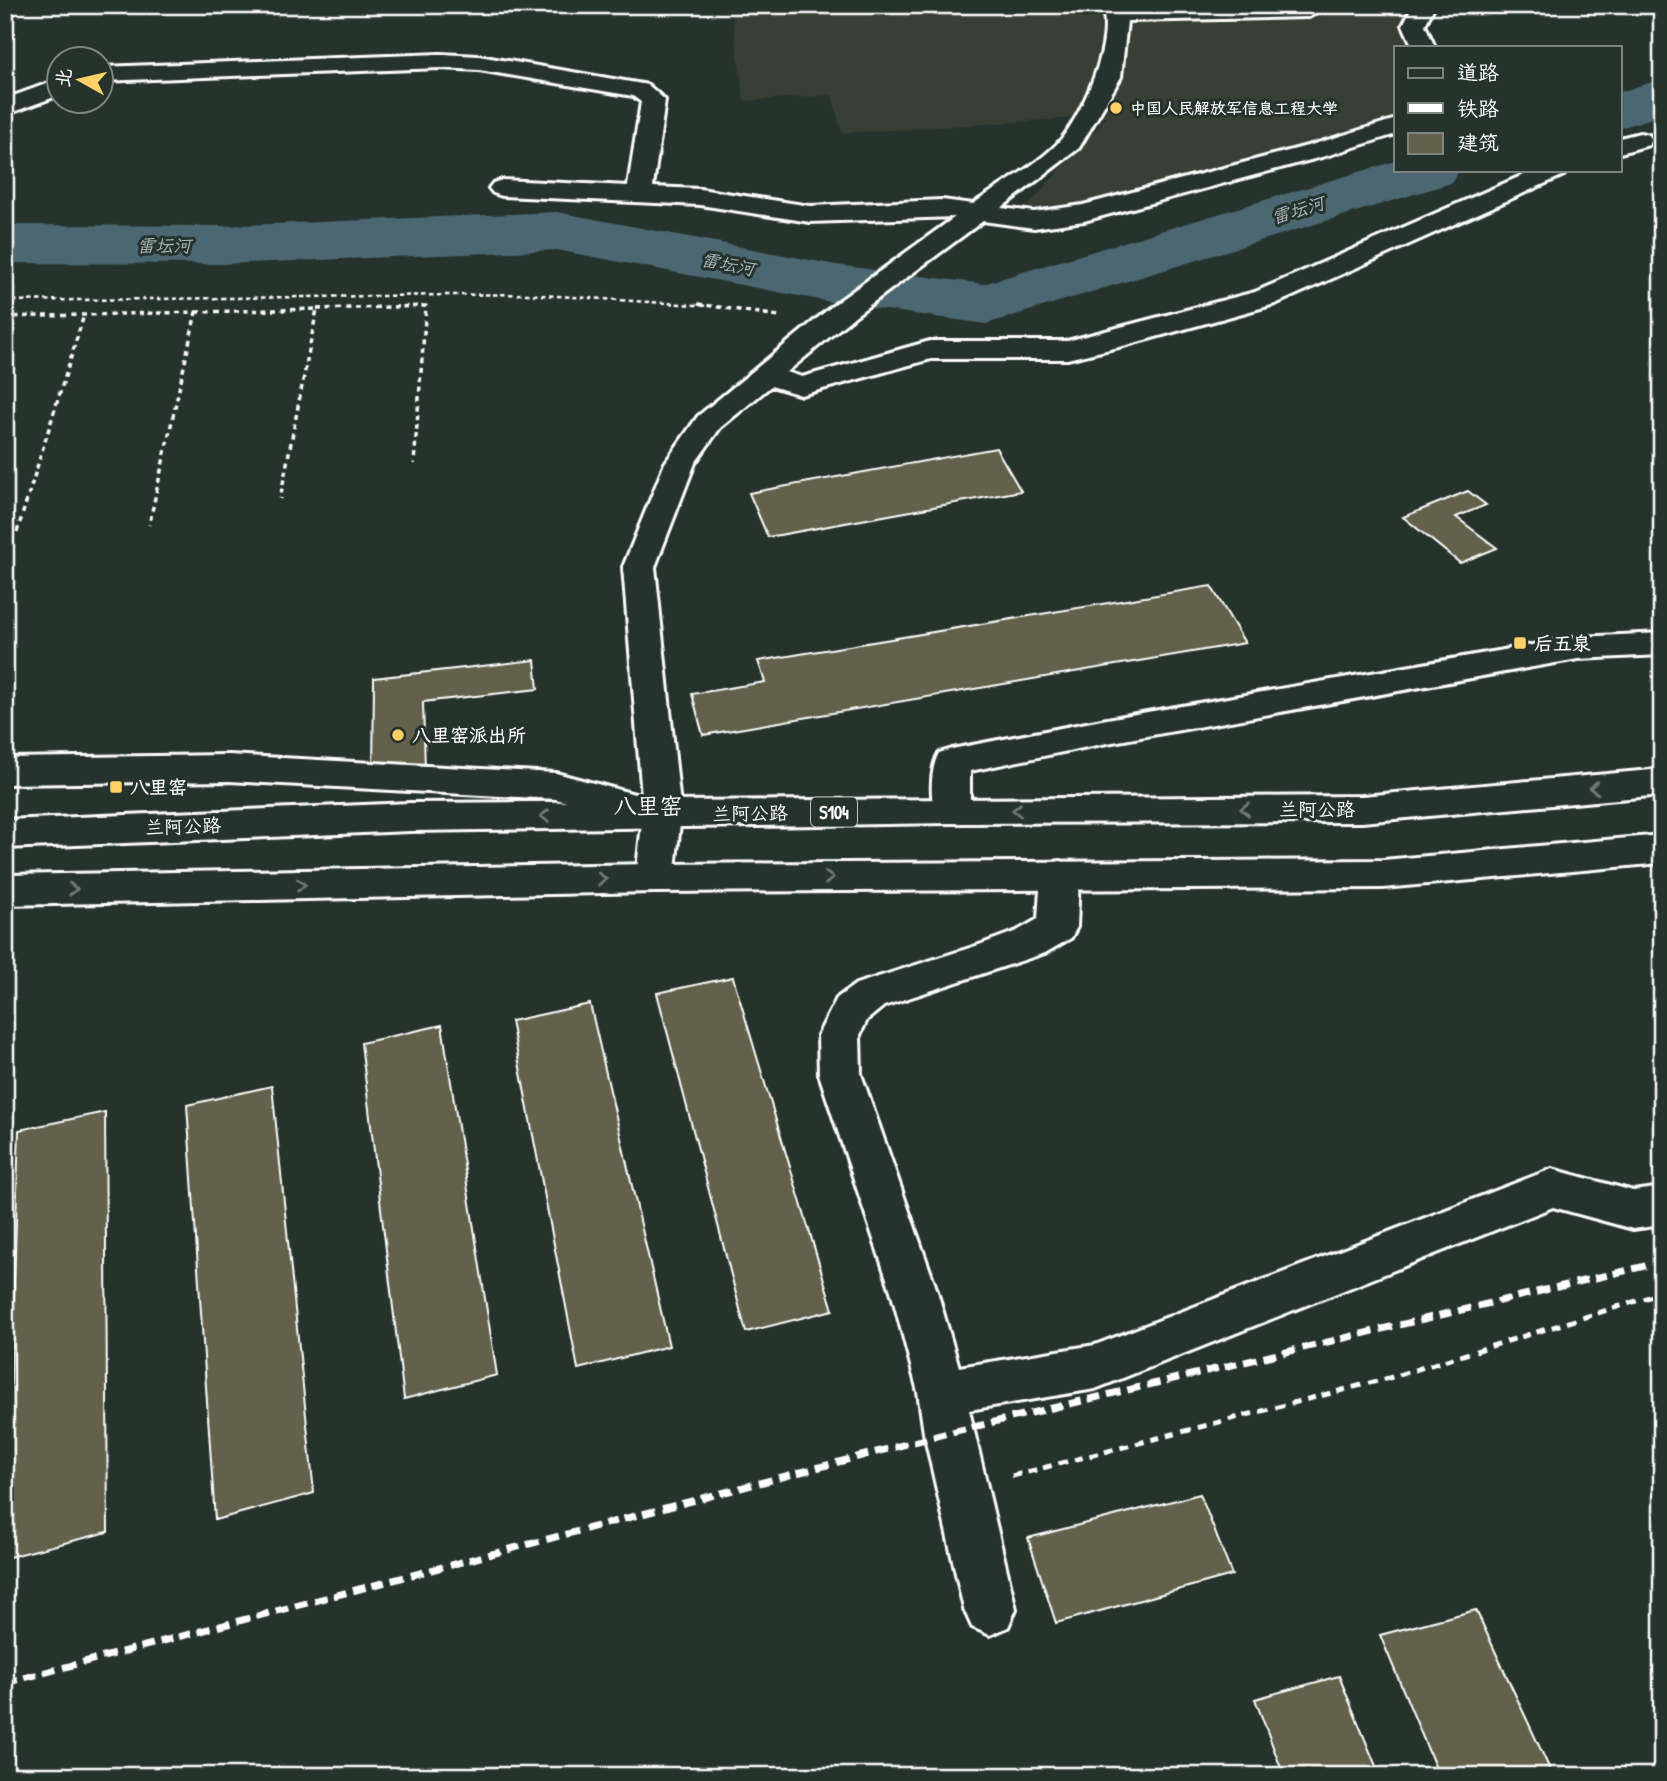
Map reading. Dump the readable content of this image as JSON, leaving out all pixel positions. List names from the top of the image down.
{
  "streets": {
    "main road": ["兰阿公路", "S104"]
  },
  "districts": ["八里窑"],
  "water": ["雷坛河"],
  "places": {
    "other": ["中国人民解放军信息工程大学", "八里窑派出所"],
    "transit": ["后五泉", "八里窑"]
  },
  "legend": ["道路", "铁路", "建筑"],
  "north": "left"
}
